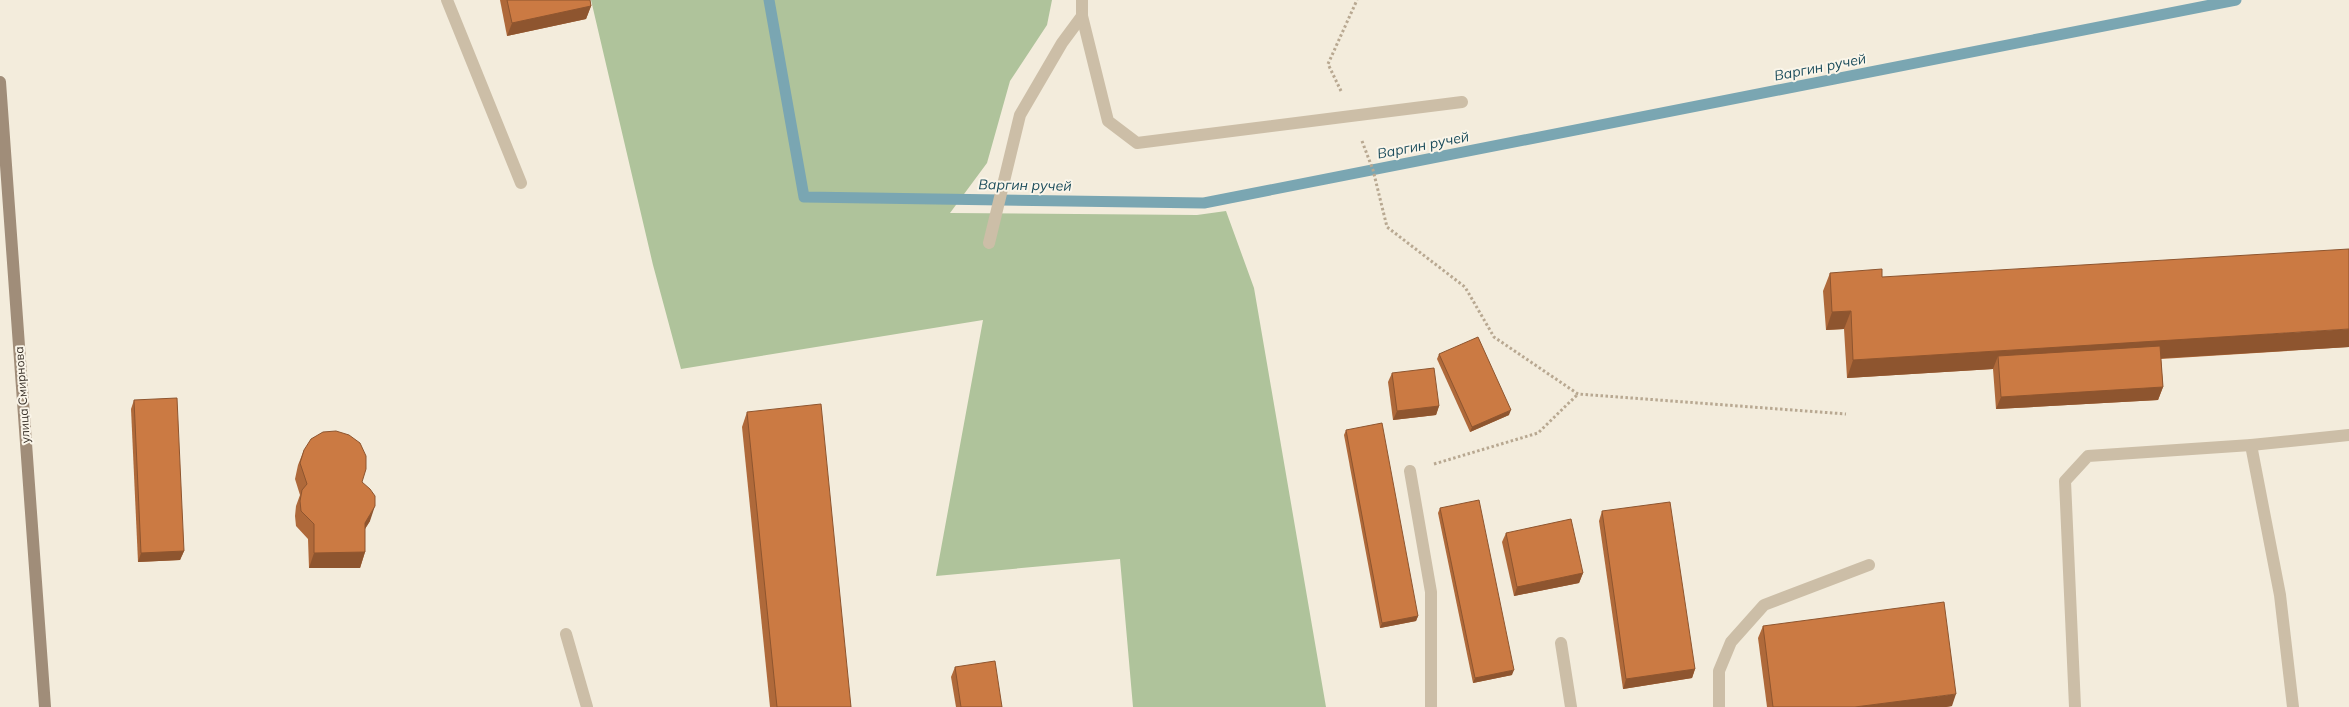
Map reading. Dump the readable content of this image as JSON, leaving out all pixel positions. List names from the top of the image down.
{
  "streets": {
    "main road": ["улица Смирнова"]
  },
  "water": ["Варгин ручей"]
}
